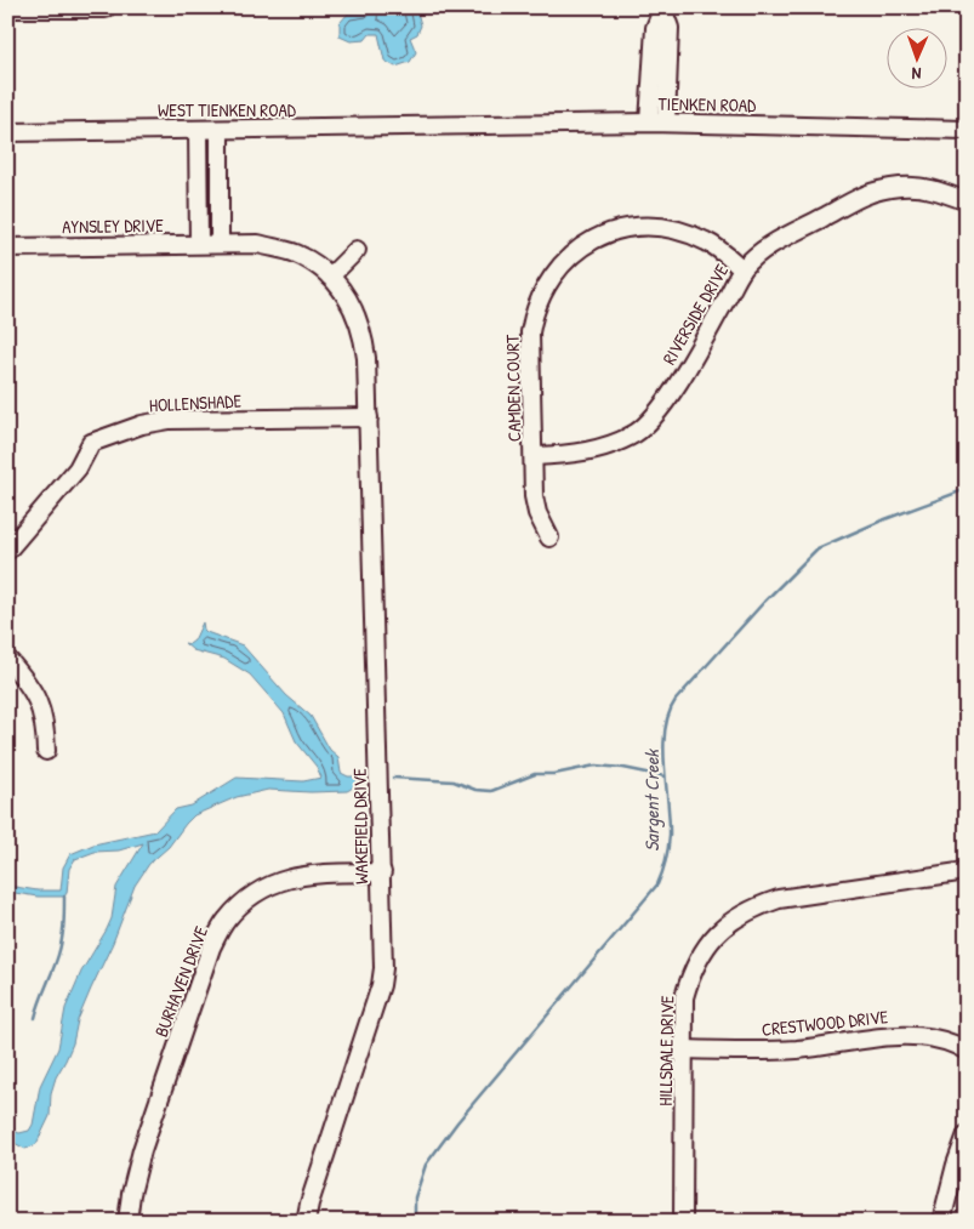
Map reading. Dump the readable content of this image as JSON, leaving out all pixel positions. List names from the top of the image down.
{
  "streets": {
    "street": [
      "TIENKEN ROAD",
      "WEST TIENKEN ROAD",
      "AYNSLEY DRIVE",
      "RIVERSIDE DRIVE",
      "CAMDEN COURT",
      "HOLLENSHADE",
      "WAKEFIELD DRIVE",
      "BURHAVEN DRIVE",
      "CRESTWOOD DRIVE",
      "HILLSDALE DRIVE"
    ]
  },
  "crossings": [
    ["TIENKEN ROAD", "WEST TIENKEN ROAD"],
    ["AYNSLEY DRIVE", "WAKEFIELD DRIVE"],
    ["RIVERSIDE DRIVE", "CAMDEN COURT"],
    ["HOLLENSHADE", "WAKEFIELD DRIVE"],
    ["WAKEFIELD DRIVE", "BURHAVEN DRIVE"],
    ["CRESTWOOD DRIVE", "HILLSDALE DRIVE"]
  ],
  "water": ["Sargent Creek"],
  "north": "bottom"
}
